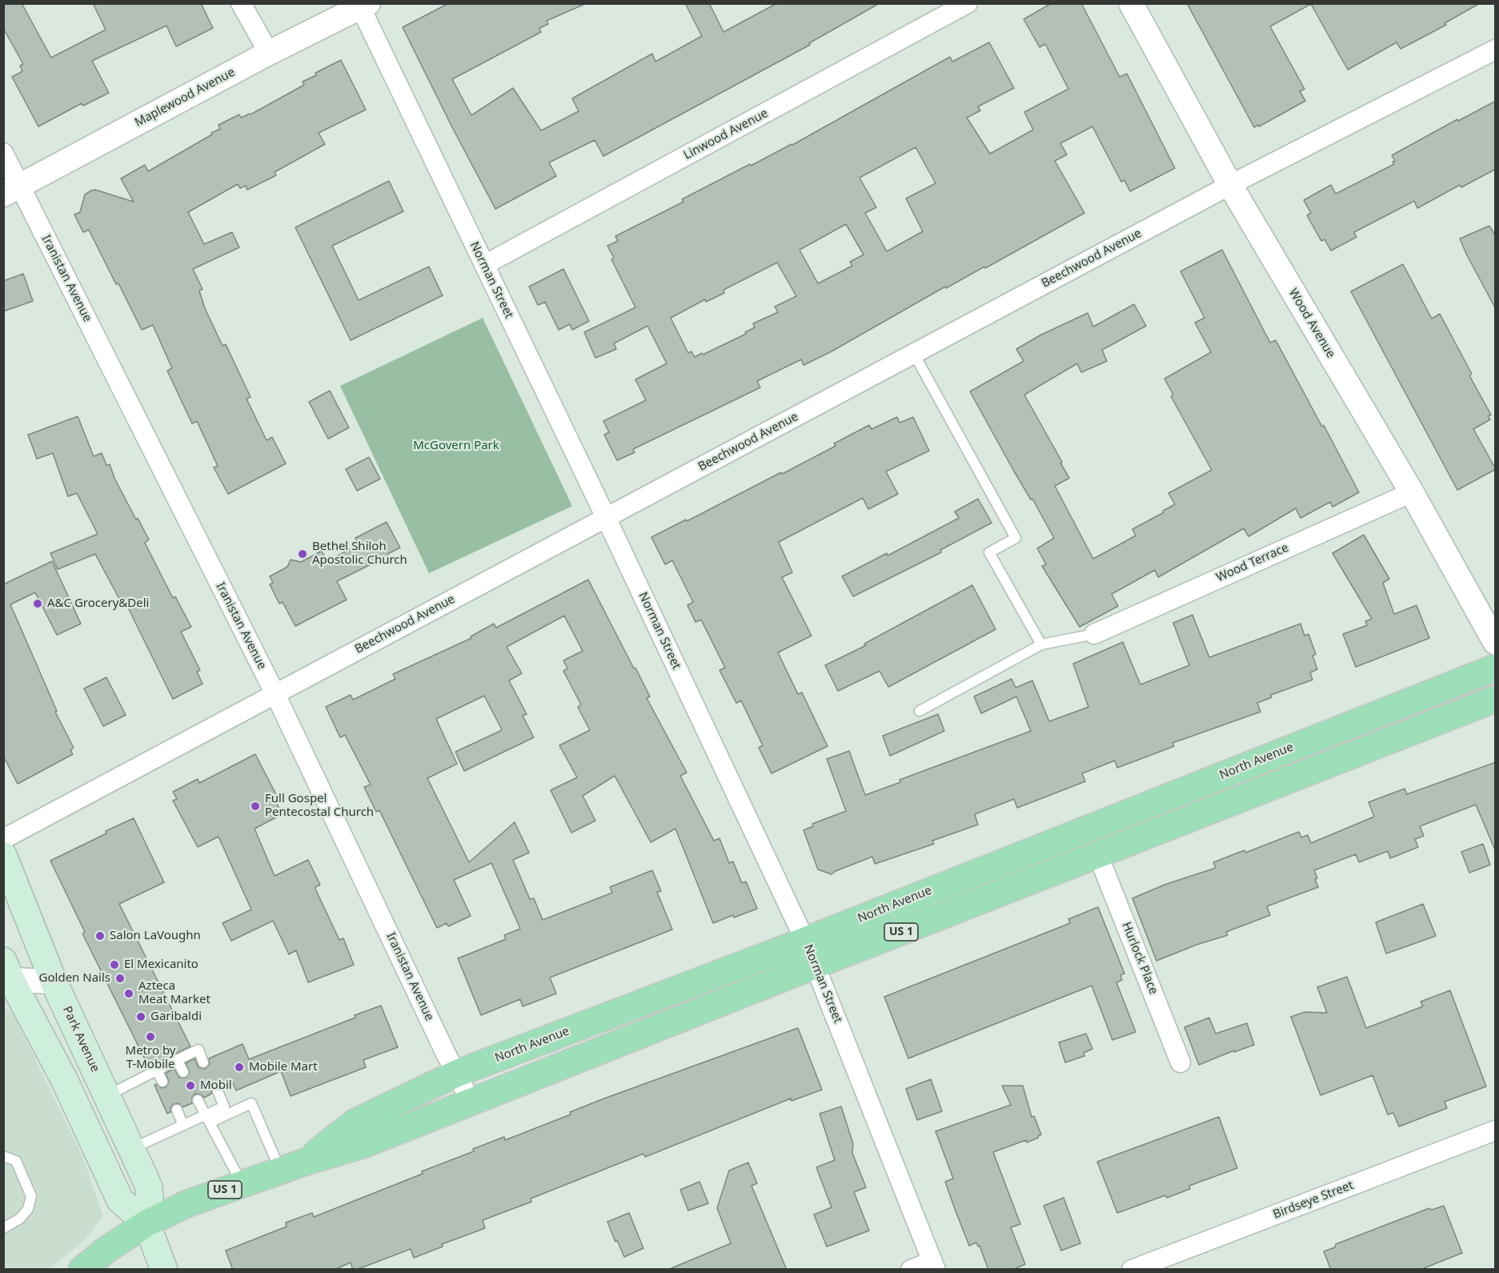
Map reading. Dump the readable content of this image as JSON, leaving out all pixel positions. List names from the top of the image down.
{
  "streets": {
    "main road": ["North Avenue", "US 1", "Park Avenue"],
    "street": [
      "Maplewood Avenue",
      "Linwood Avenue",
      "Beechwood Avenue",
      "Iranistan Avenue",
      "Norman Street",
      "Wood Avenue",
      "Wood Terrace",
      "Hurlock Place",
      "Birdseye Street"
    ]
  },
  "crossings": [
    ["Maplewood Avenue", "Iranistan Avenue"],
    ["Maplewood Avenue", "Norman Street"],
    ["Linwood Avenue", "Norman Street"],
    ["Beechwood Avenue", "Iranistan Avenue"],
    ["Beechwood Avenue", "Norman Street"],
    ["Beechwood Avenue", "Wood Avenue"],
    ["Iranistan Avenue", "North Avenue"],
    ["Norman Street", "North Avenue"],
    ["Wood Avenue", "Wood Terrace"],
    ["North Avenue", "Hurlock Place"],
    ["North Avenue", "Park Avenue"]
  ],
  "parks": ["McGovern Park"],
  "places": [
    "Bethel Shiloh Apostolic Church",
    "A&C Grocery&Deli",
    "Full Gospel Pentecostal Church",
    "Salon LaVoughn",
    "El Mexicanito",
    "Golden Nails",
    "Azteca Meat Market",
    "Garibaldi",
    "Metro by T-Mobile",
    "Mobile Mart",
    "Mobil"
  ]
}
